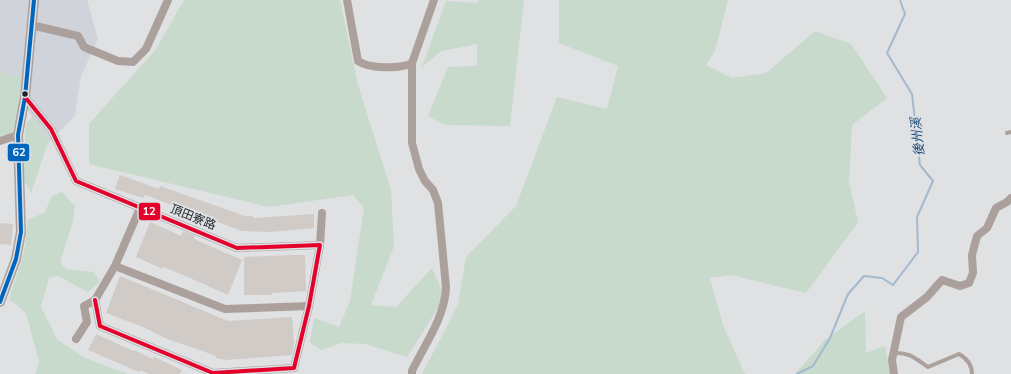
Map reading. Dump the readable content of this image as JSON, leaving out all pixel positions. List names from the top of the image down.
{
  "streets": {
    "street": ["頂田寮路"]
  },
  "water": ["後州溪"],
  "lines": ["transit line 62", "transit line 12"]
}
